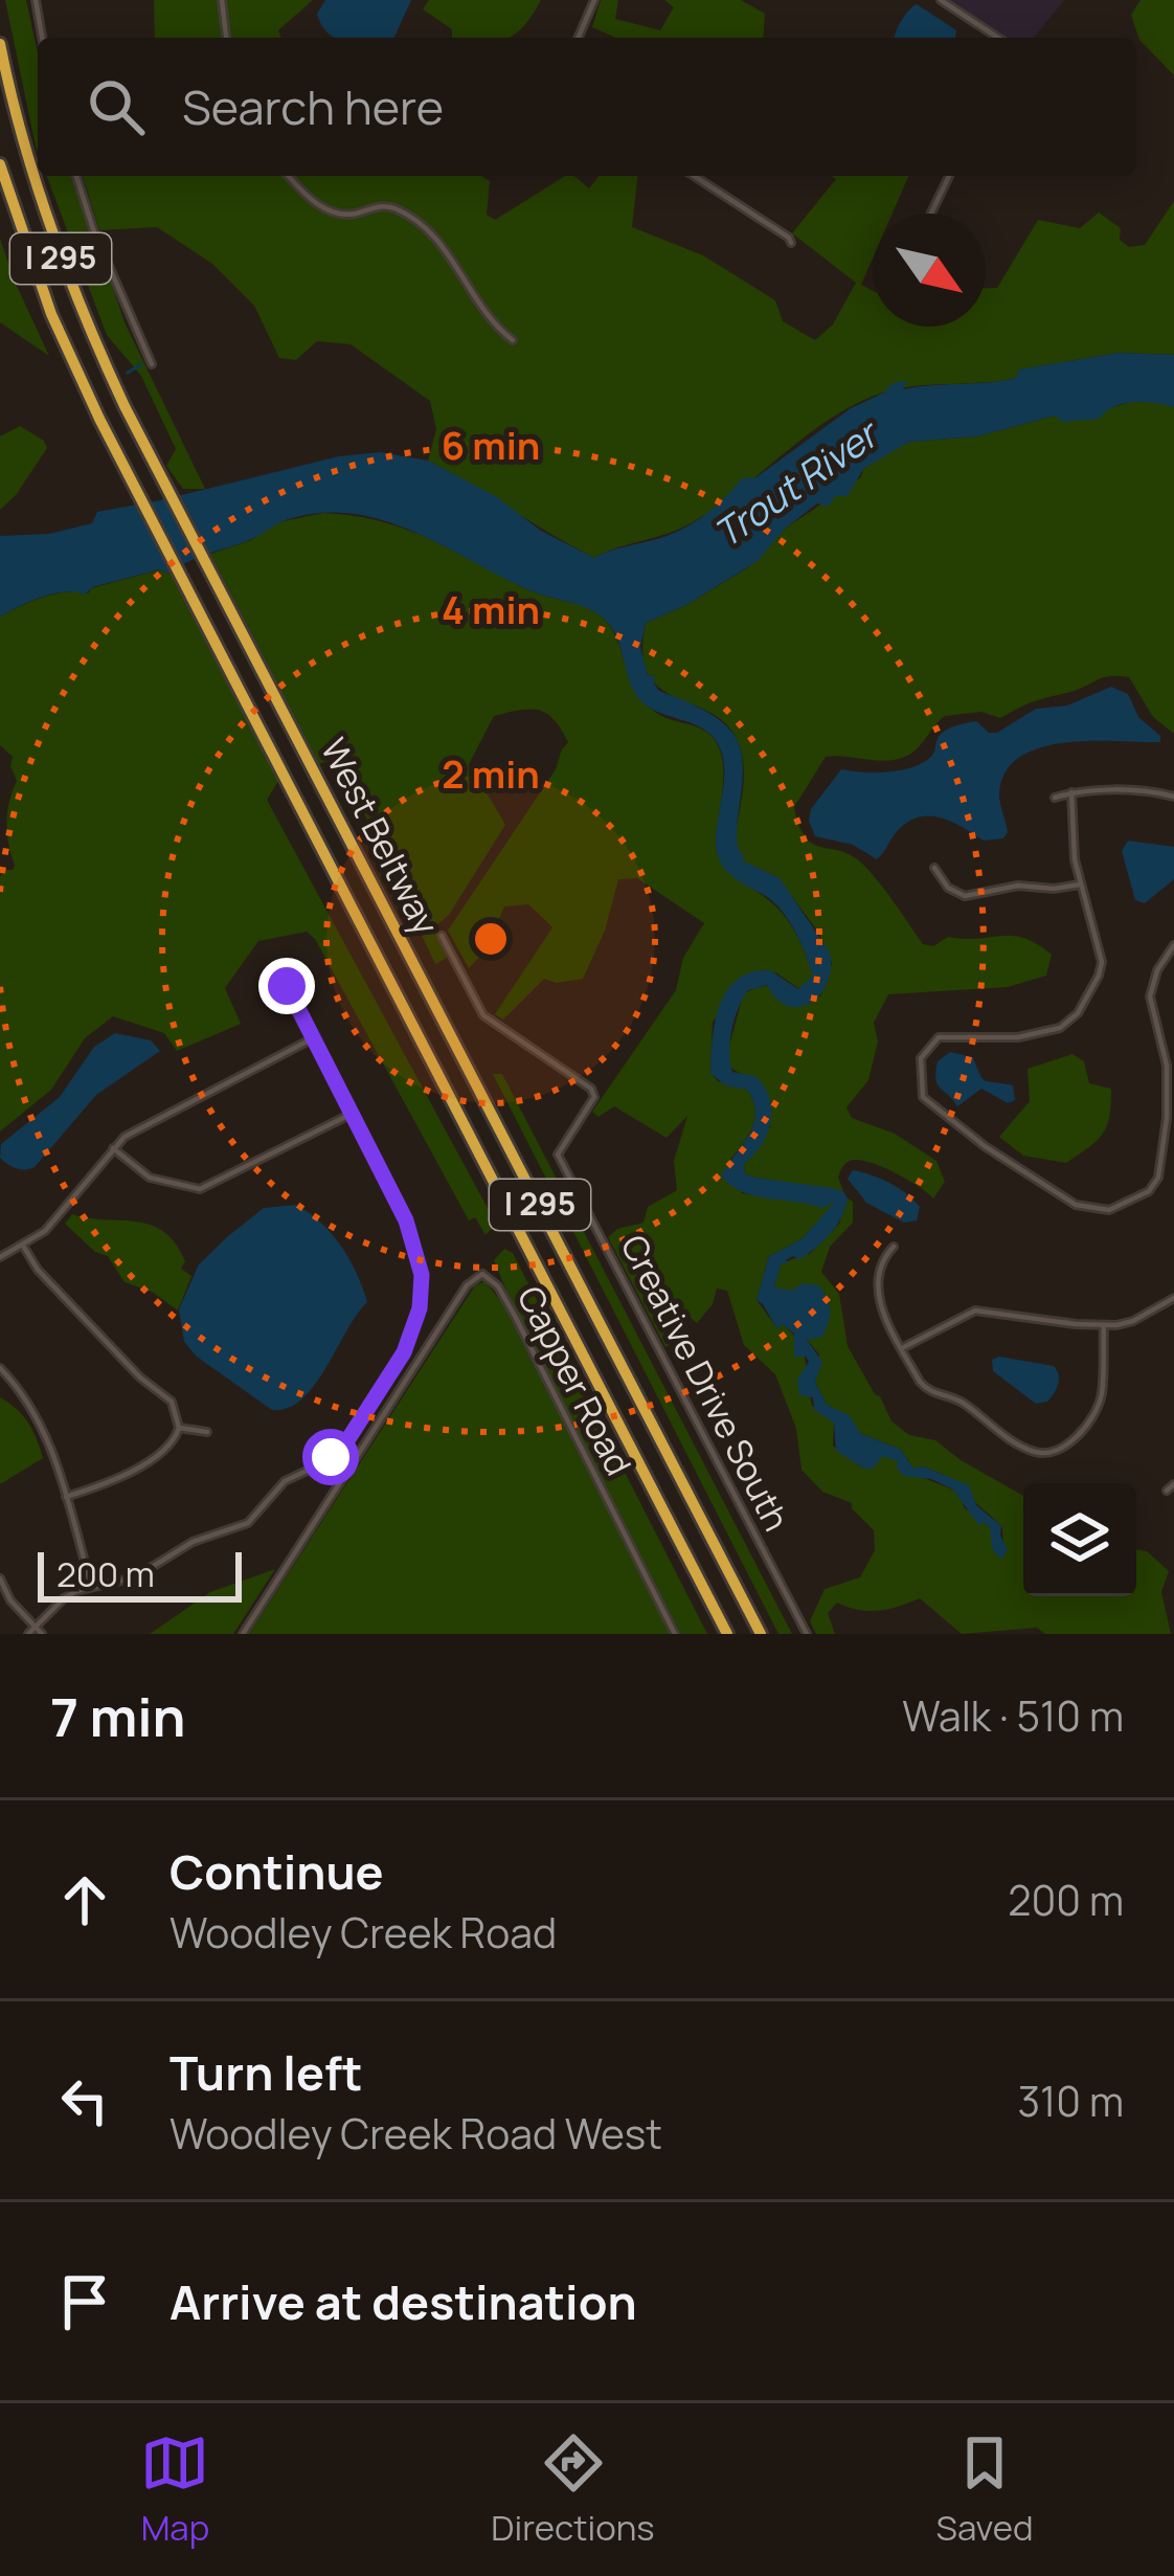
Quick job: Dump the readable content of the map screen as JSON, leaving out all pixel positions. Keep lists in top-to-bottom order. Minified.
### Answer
{"streets":{"highway":["I 295","West Beltway"],"street":["Capper Road","Creative Drive South"]},"water":["Trout River"],"scale_bar":"200 m","north":"bottom right","page":{"search":"Search here","scale":"200 m","heading":["7 min","Walk · 510 m"],"list":[["Continue","Woodley Creek Road","200 m"],["Turn left","Woodley Creek Road West","310 m"],"Arrive at destination"],"nav":["Map","Directions","Saved"]},"rings":["6 min","4 min","2 min"]}
